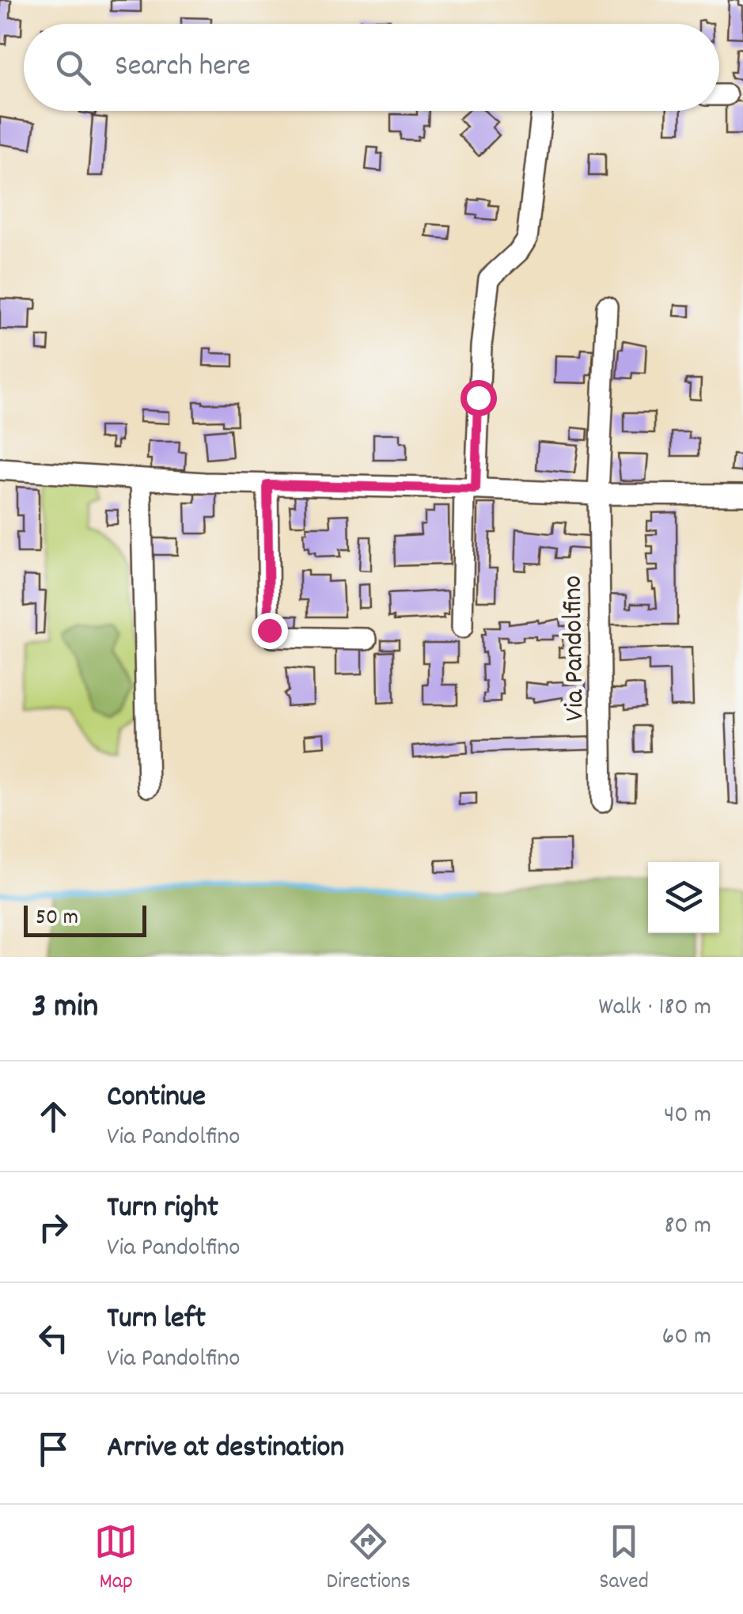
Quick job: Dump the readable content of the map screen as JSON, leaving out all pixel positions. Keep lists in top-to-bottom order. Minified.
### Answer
{"streets":{"street":["Via Pandolfino"]},"scale_bar":"50 m","page":{"search":"Search here","scale":"50 m","heading":["3 min","Walk · 180 m"],"list":[["Continue","Via Pandolfino","40 m"],["Turn right","Via Pandolfino","80 m"],["Turn left","Via Pandolfino","60 m"],"Arrive at destination"],"nav":["Map","Directions","Saved"]}}
